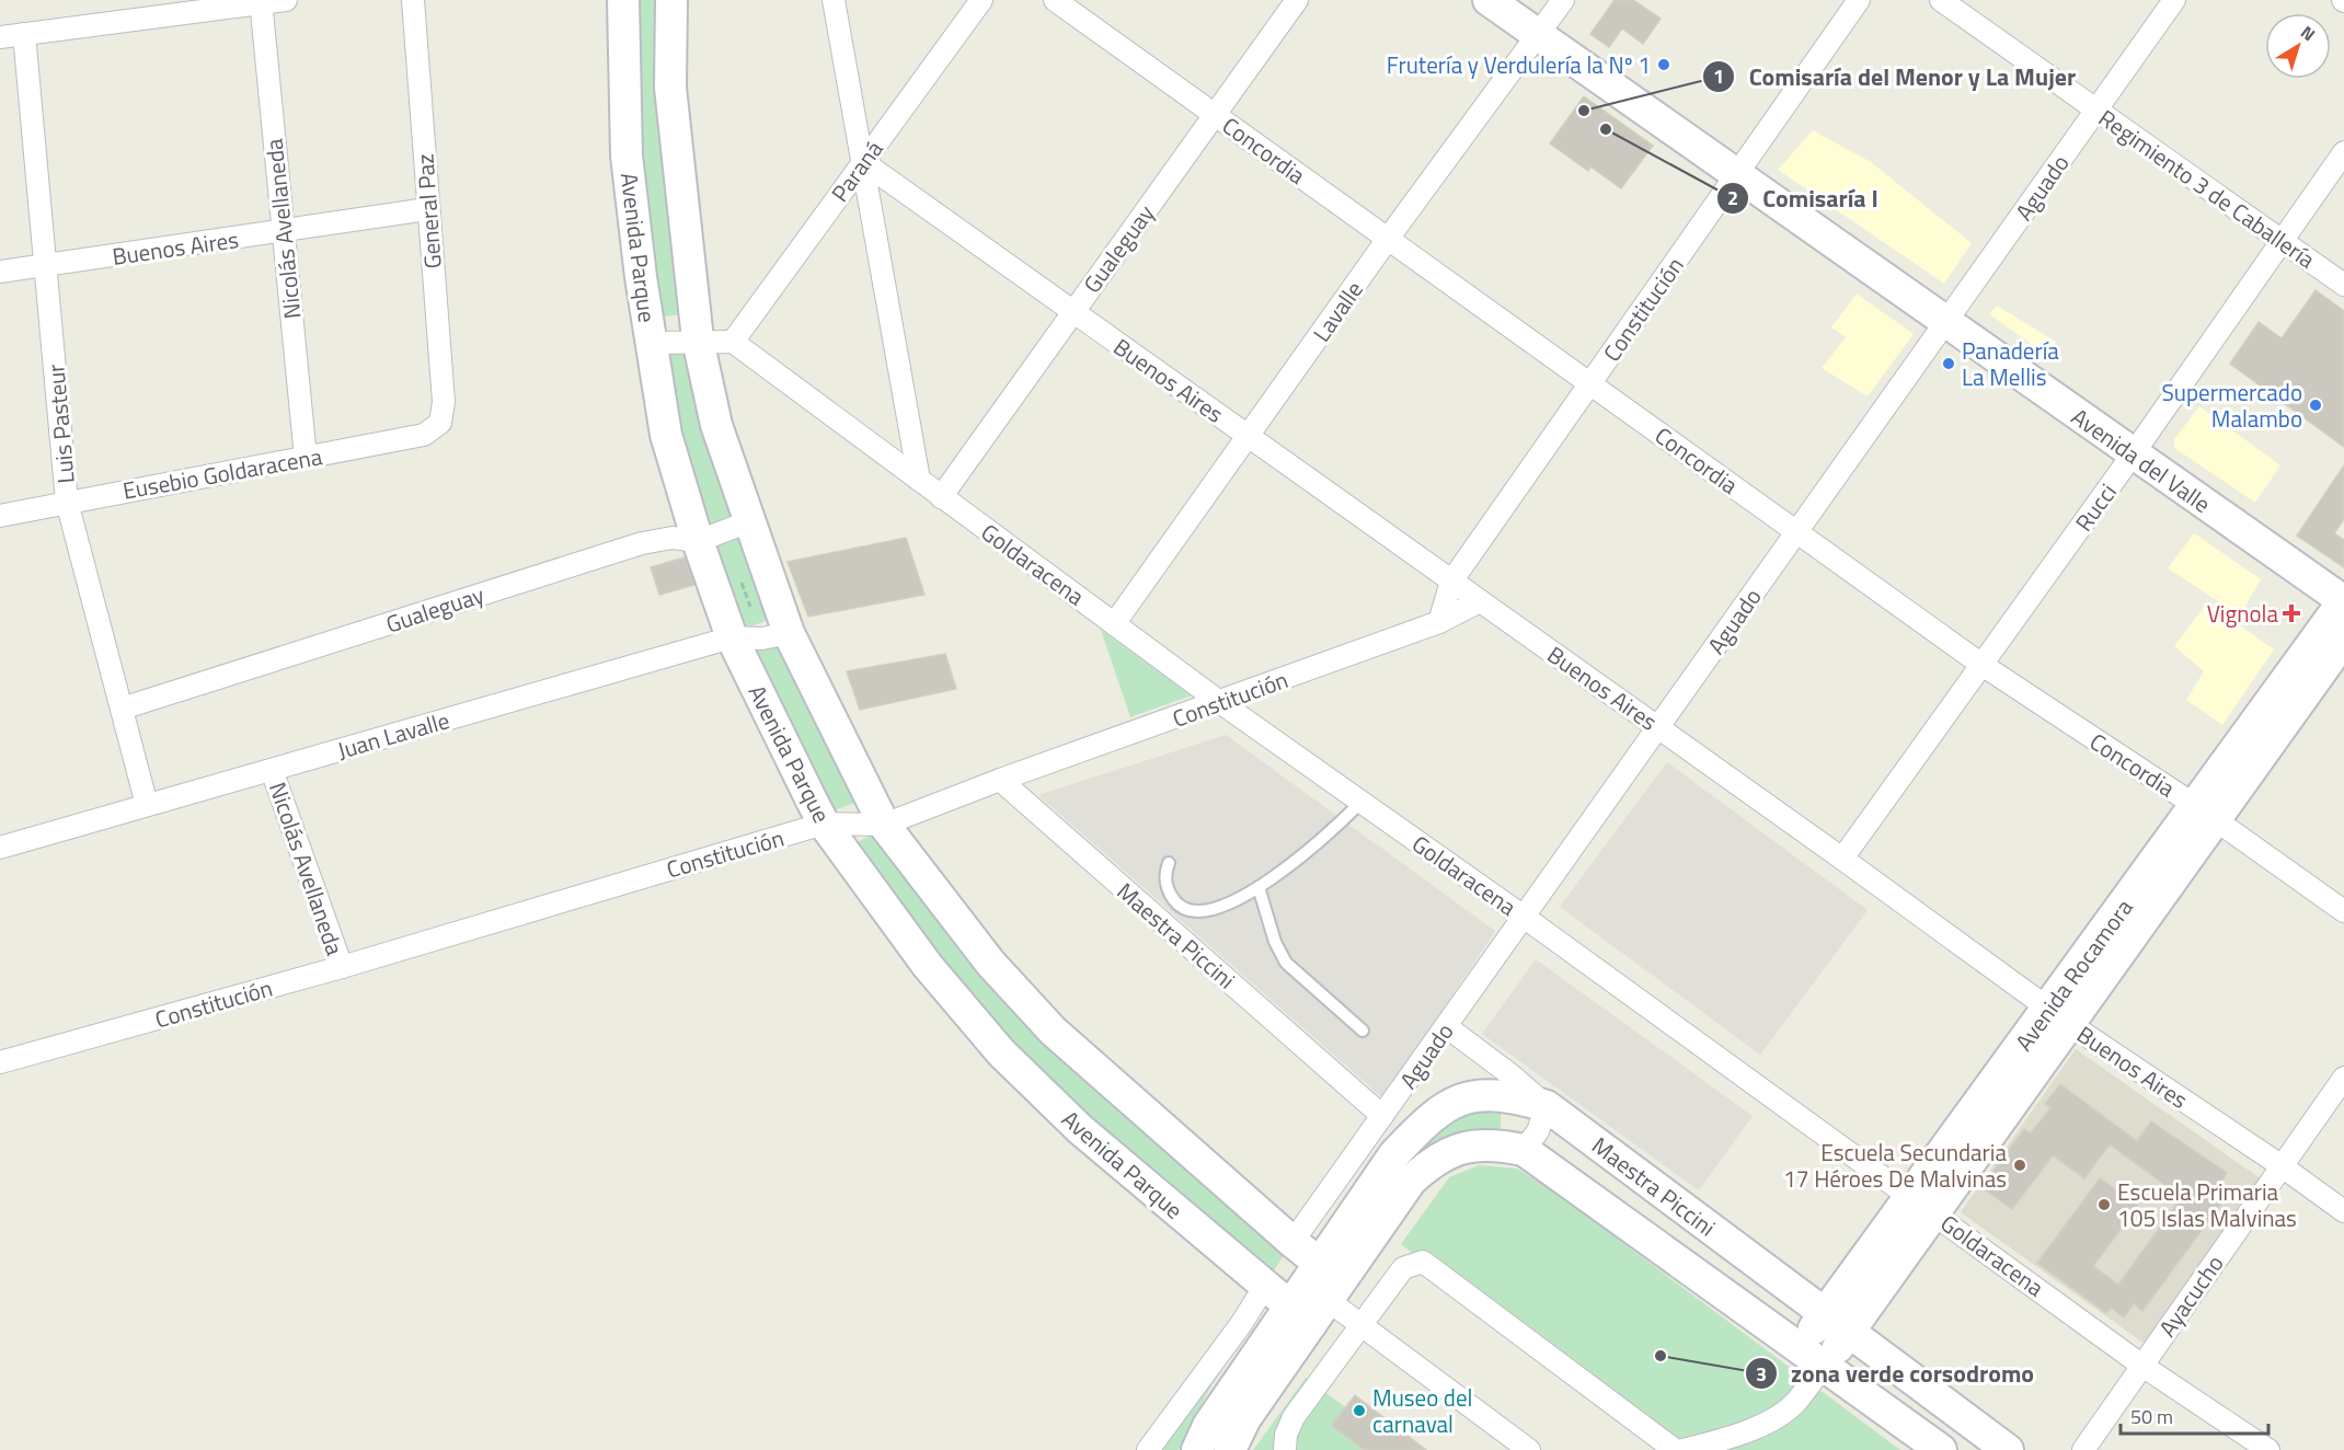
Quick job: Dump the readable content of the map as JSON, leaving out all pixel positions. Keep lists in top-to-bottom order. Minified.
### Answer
{"streets":{"main road":["Avenida Parque","Avenida del Valle","Maestra Piccini","Avenida Rocamora"],"street":["Concordia","Paraná","Aguado","Regimiento 3 de Caballería","General Paz","Nicolás Avellaneda","Buenos Aires","Gualeguay","Constitución","Lavalle","Luis Pasteur","Eusebio Goldaracena","Rucci","Goldaracena","Juan Lavalle","Ayacucho"]},"crossings":[["Concordia","Aguado"],["Concordia","Gualeguay"],["Concordia","Constitución"],["Concordia","Lavalle"],["Concordia","Rucci"],["Concordia","Avenida Rocamora"],["Paraná","Buenos Aires"],["Paraná","Goldaracena"],["Aguado","Regimiento 3 de Caballería"],["Aguado","Buenos Aires"],["Aguado","Avenida Parque"],["Aguado","Avenida del Valle"],["Aguado","Goldaracena"],["Aguado","Maestra Piccini"],["Regimiento 3 de Caballería","Rucci"],["General Paz","Buenos Aires"],["General Paz","Eusebio Goldaracena"],["Nicolás Avellaneda","Buenos Aires"],["Nicolás Avellaneda","Constitución"],["Nicolás Avellaneda","Eusebio Goldaracena"],["Nicolás Avellaneda","Juan Lavalle"],["Buenos Aires","Gualeguay"],["Buenos Aires","Constitución"],["Buenos Aires","Lavalle"],["Buenos Aires","Luis Pasteur"],["Buenos Aires","Rucci"],["Buenos Aires","Avenida Rocamora"],["Buenos Aires","Ayacucho"],["Avenida Parque","Gualeguay"],["Avenida Parque","Constitución"],["Avenida Parque","Juan Lavalle"],["Avenida Parque","Maestra Piccini"],["Gualeguay","Luis Pasteur"],["Gualeguay","Goldaracena"],["Constitución","Avenida del Valle"],["Constitución","Goldaracena"],["Constitución","Maestra Piccini"],["Lavalle","Avenida del Valle"],["Lavalle","Goldaracena"],["Luis Pasteur","Eusebio Goldaracena"],["Luis Pasteur","Juan Lavalle"],["Avenida del Valle","Rucci"],["Avenida del Valle","Avenida Rocamora"],["Goldaracena","Avenida Rocamora"],["Goldaracena","Ayacucho"],["Maestra Piccini","Avenida Rocamora"]],"places":{"other":["Frutería y Verdulería la Nº 1","Comisaría del Menor y La Mujer","Comisaría I","Panadería La Mellis","Supermercado Malambo","Escuela Secundaria 17 Héroes De Malvinas","Escuela Primaria 105 Islas Malvinas","zona verde corsodromo","Museo del carnaval"],"health":["Vignola"]},"scale_bar":"50 m","north":"top right"}
